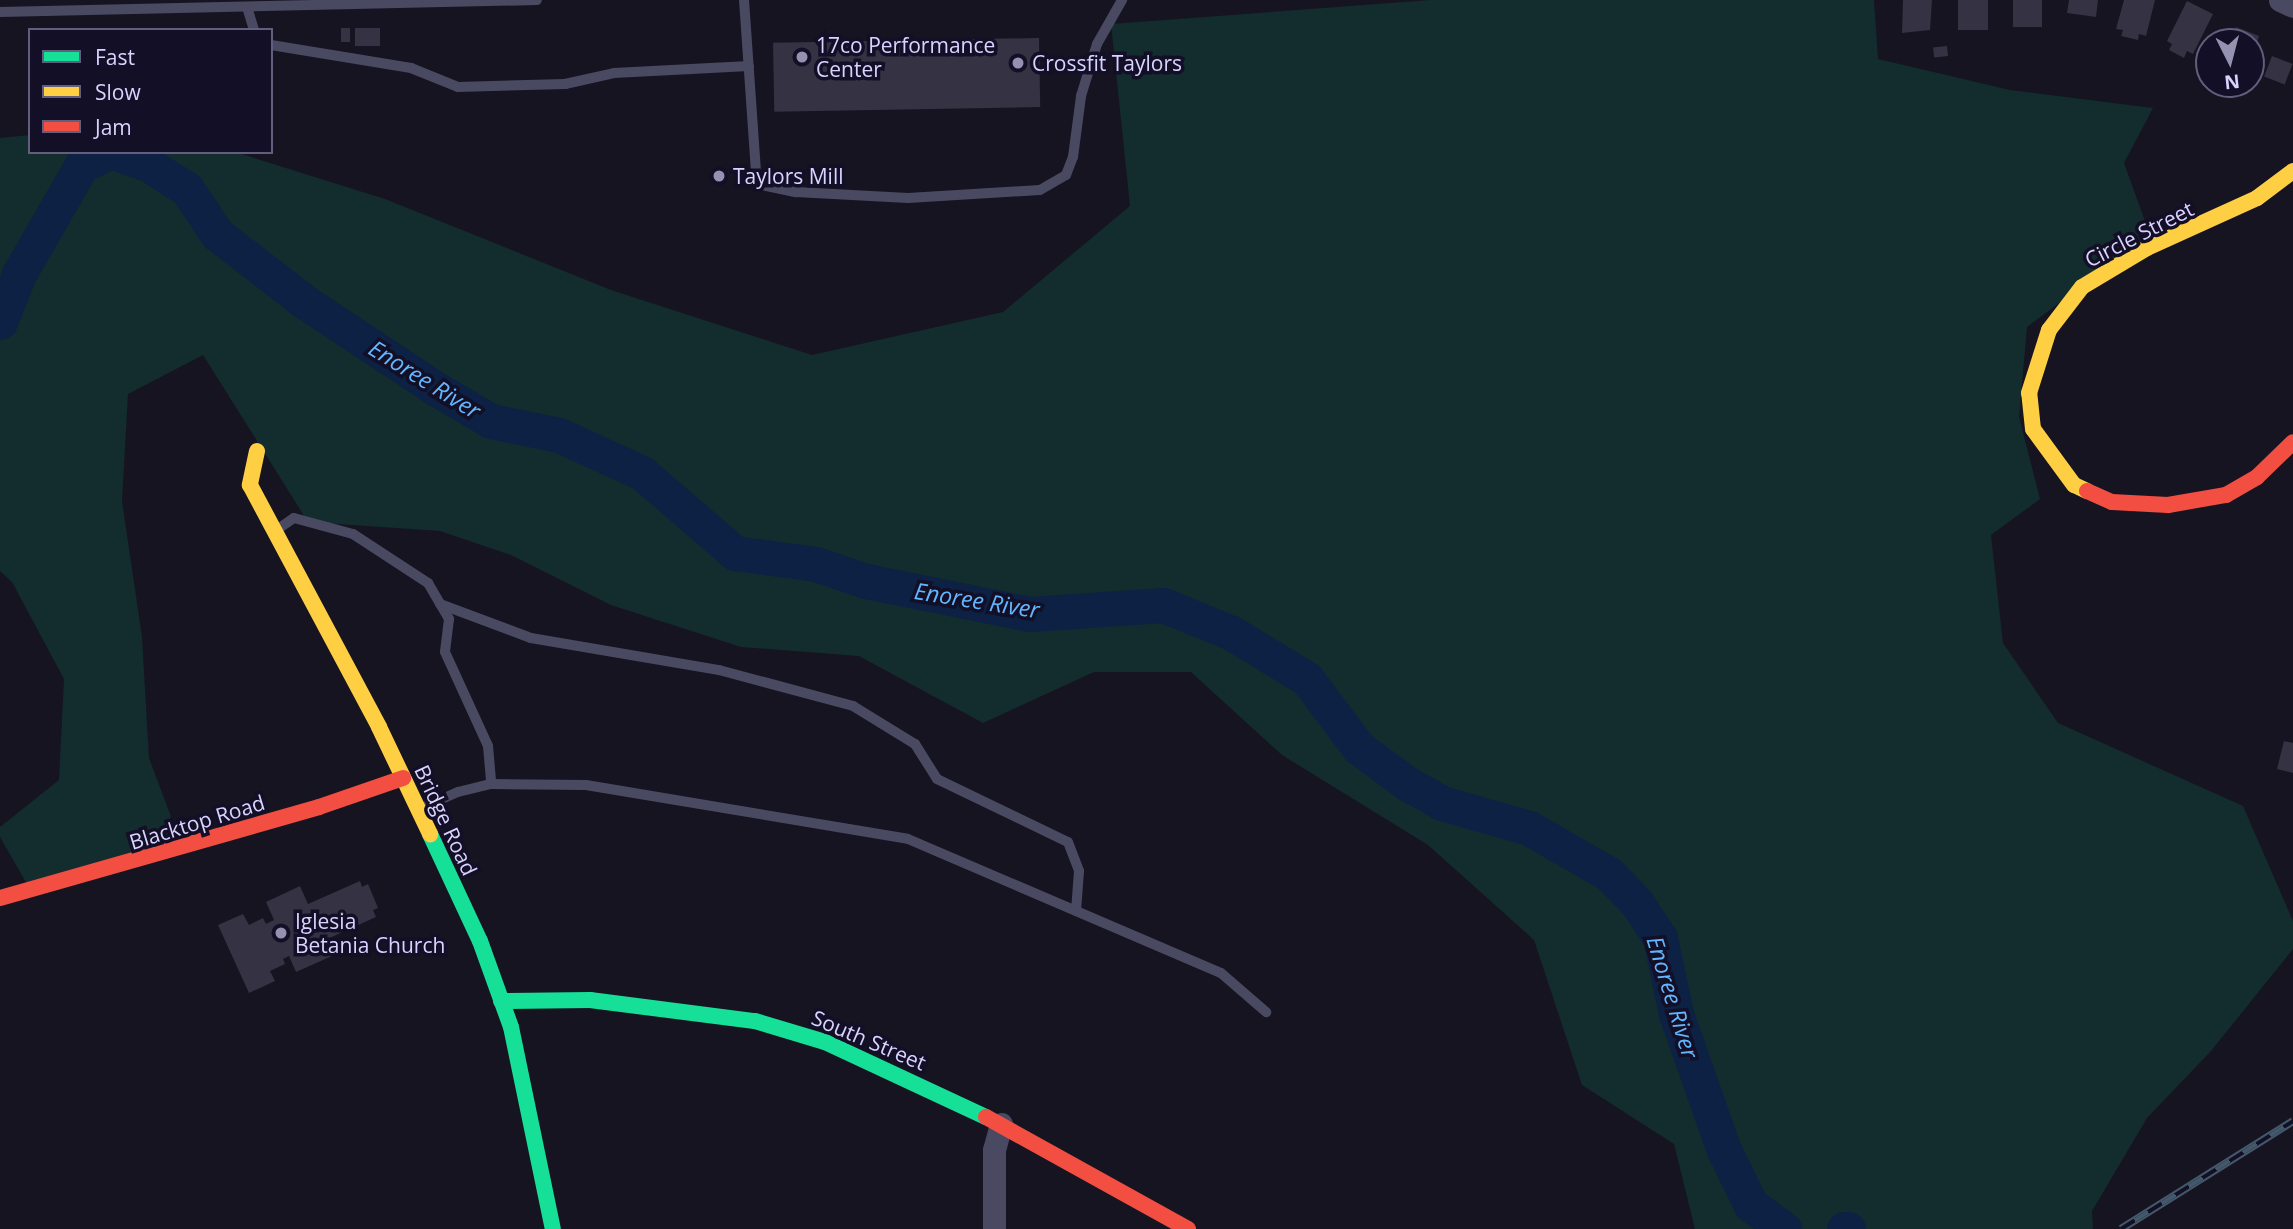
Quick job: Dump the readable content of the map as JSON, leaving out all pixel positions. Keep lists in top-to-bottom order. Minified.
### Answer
{"streets":{"street":["Circle Street","Bridge Road","Blacktop Road","South Street"]},"crossings":[["Bridge Road","Blacktop Road"],["Bridge Road","South Street"]],"water":["Enoree River"],"places":["17co Performance Center","Crossfit Taylors","Taylors Mill","Iglesia Betania Church"],"legend":["Fast","Slow","Jam"],"north":"bottom"}
